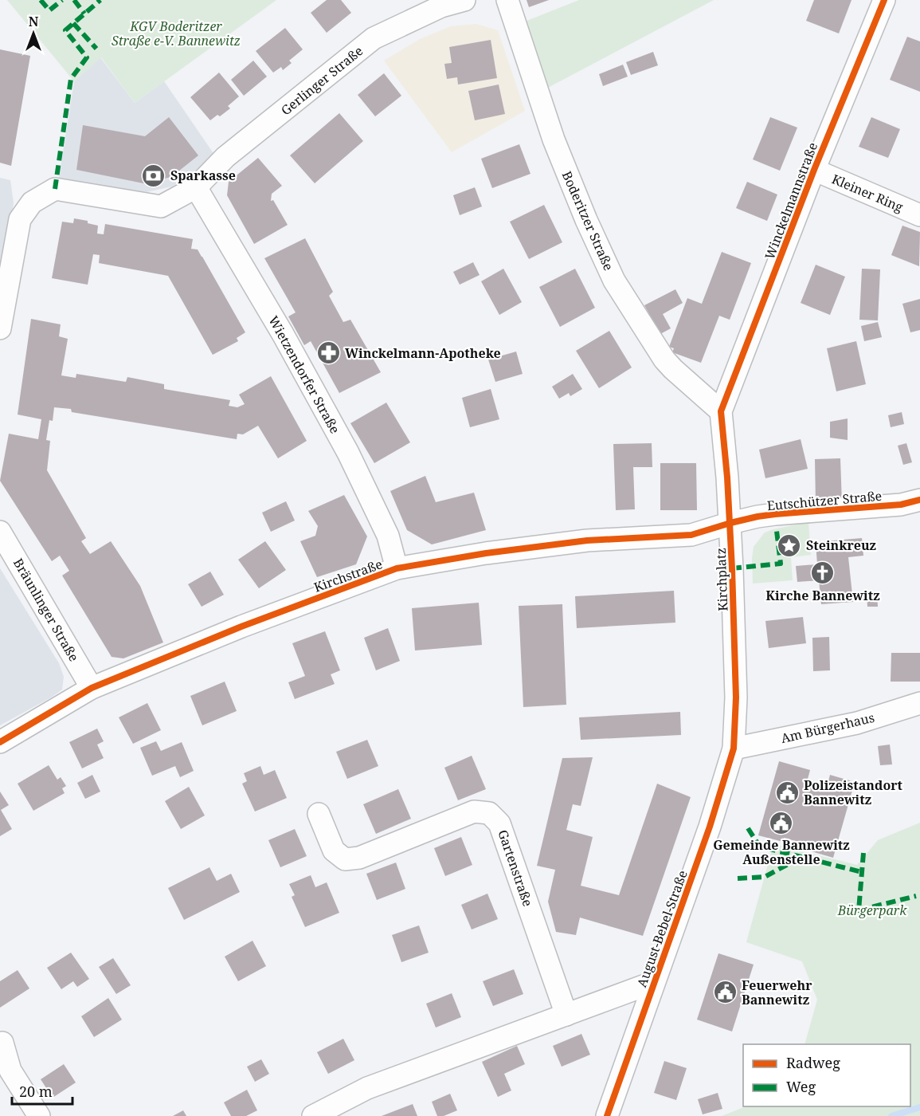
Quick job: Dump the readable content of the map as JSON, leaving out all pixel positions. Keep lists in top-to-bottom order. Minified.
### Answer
{"streets":{"street":["Gerlinger Straße","Kleiner Ring","Winckelmannstraße","Boderitzer Straße","Wietzendorfer Straße","Eutschützer Straße","Kirchstraße","Kirchplatz","Bräunlinger Straße","Am Bürgerhaus","Gartenstraße","August-Bebel-Straße"]},"crossings":[["Gerlinger Straße","Wietzendorfer Straße"],["Kleiner Ring","Winckelmannstraße"],["Winckelmannstraße","Boderitzer Straße"],["Winckelmannstraße","Kirchplatz"],["Boderitzer Straße","Kirchplatz"],["Wietzendorfer Straße","Kirchstraße"],["Eutschützer Straße","Kirchstraße"],["Eutschützer Straße","Kirchplatz"],["Kirchstraße","Kirchplatz"],["Kirchstraße","Bräunlinger Straße"],["Kirchplatz","Am Bürgerhaus"],["Kirchplatz","August-Bebel-Straße"],["Am Bürgerhaus","August-Bebel-Straße"]],"parks":["KGV Boderitzer Straße e-V. Bannewitz","Bürgerpark"],"places":{"bank":["Sparkasse"],"pharmacy":["Winckelmann-Apotheke"],"place":["Steinkreuz"],"church":["Kirche Bannewitz"],"public building":["Polizeistandort Bannewitz","Gemeinde Bannewitz Außenstelle","Feuerwehr Bannewitz"]},"legend":["Radweg","Weg"],"scale_bar":"20 m","north":"top"}
